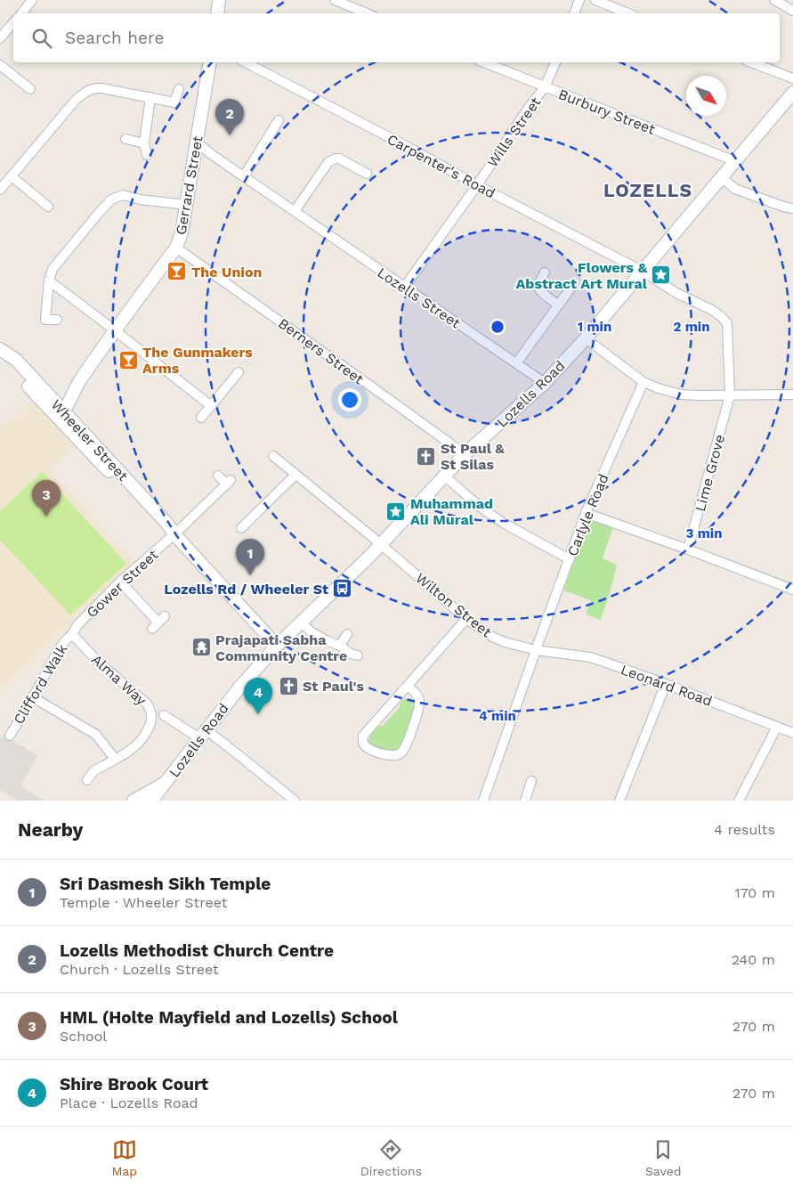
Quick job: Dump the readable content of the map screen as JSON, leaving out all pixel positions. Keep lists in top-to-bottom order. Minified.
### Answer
{"streets":{"main road":["Gerrard Street","Lozells Road","Wheeler Street"],"street":["Burbury Street","Wills Street","Carpenter's Road","Lozells Street","Berners Street","Lime Grove","Carlyle Road","Gower Street","Wilton Street","Alma Way","Clifford Walk","Leonard Road"]},"crossings":[["Burbury Street","Wills Street"],["Burbury Street","Lozells Road"],["Wills Street","Carpenter's Road"],["Wills Street","Lozells Street"],["Carpenter's Road","Lozells Road"],["Carpenter's Road","Lime Grove"],["Gerrard Street","Lozells Street"],["Gerrard Street","Berners Street"],["Gerrard Street","Wheeler Street"],["Lozells Street","Lozells Road"],["Berners Street","Lozells Road"],["Lozells Road","Wheeler Street"],["Lozells Road","Wilton Street"],["Wheeler Street","Gower Street"],["Carlyle Road","Wilton Street"],["Carlyle Road","Leonard Road"],["Gower Street","Alma Way"],["Gower Street","Clifford Walk"],["Wilton Street","Leonard Road"],["Alma Way","Clifford Walk"]],"districts":["LOZELLS"],"places":{"bar":["The Union","The Gunmakers Arms"],"place":["Flowers & Abstract Art Mural","Muhammad Ali Mural"],"church":["St Paul & St Silas","St Paul's"],"bus stop":["Lozells Rd / Wheeler St"],"temple":["Prajapati Sabha Community Centre"]},"north":"bottom right","page":{"search":"Search here","pins":["2","3","1","4"],"heading":["Nearby","4 results"],"list":[{"mark":"1","name":"Sri Dasmesh Sikh Temple","note":"Temple · Wheeler Street","value":"170 m"},{"mark":"2","name":"Lozells Methodist Church Centre","note":"Church · Lozells Street","value":"240 m"},{"mark":"3","name":"HML (Holte Mayfield and Lozells) School","note":"School","value":"270 m"},{"mark":"4","name":"Shire Brook Court","note":"Place · Lozells Road","value":"270 m"}],"nav":["Map","Directions","Saved"]},"rings":["1 min","2 min","3 min","4 min"]}
